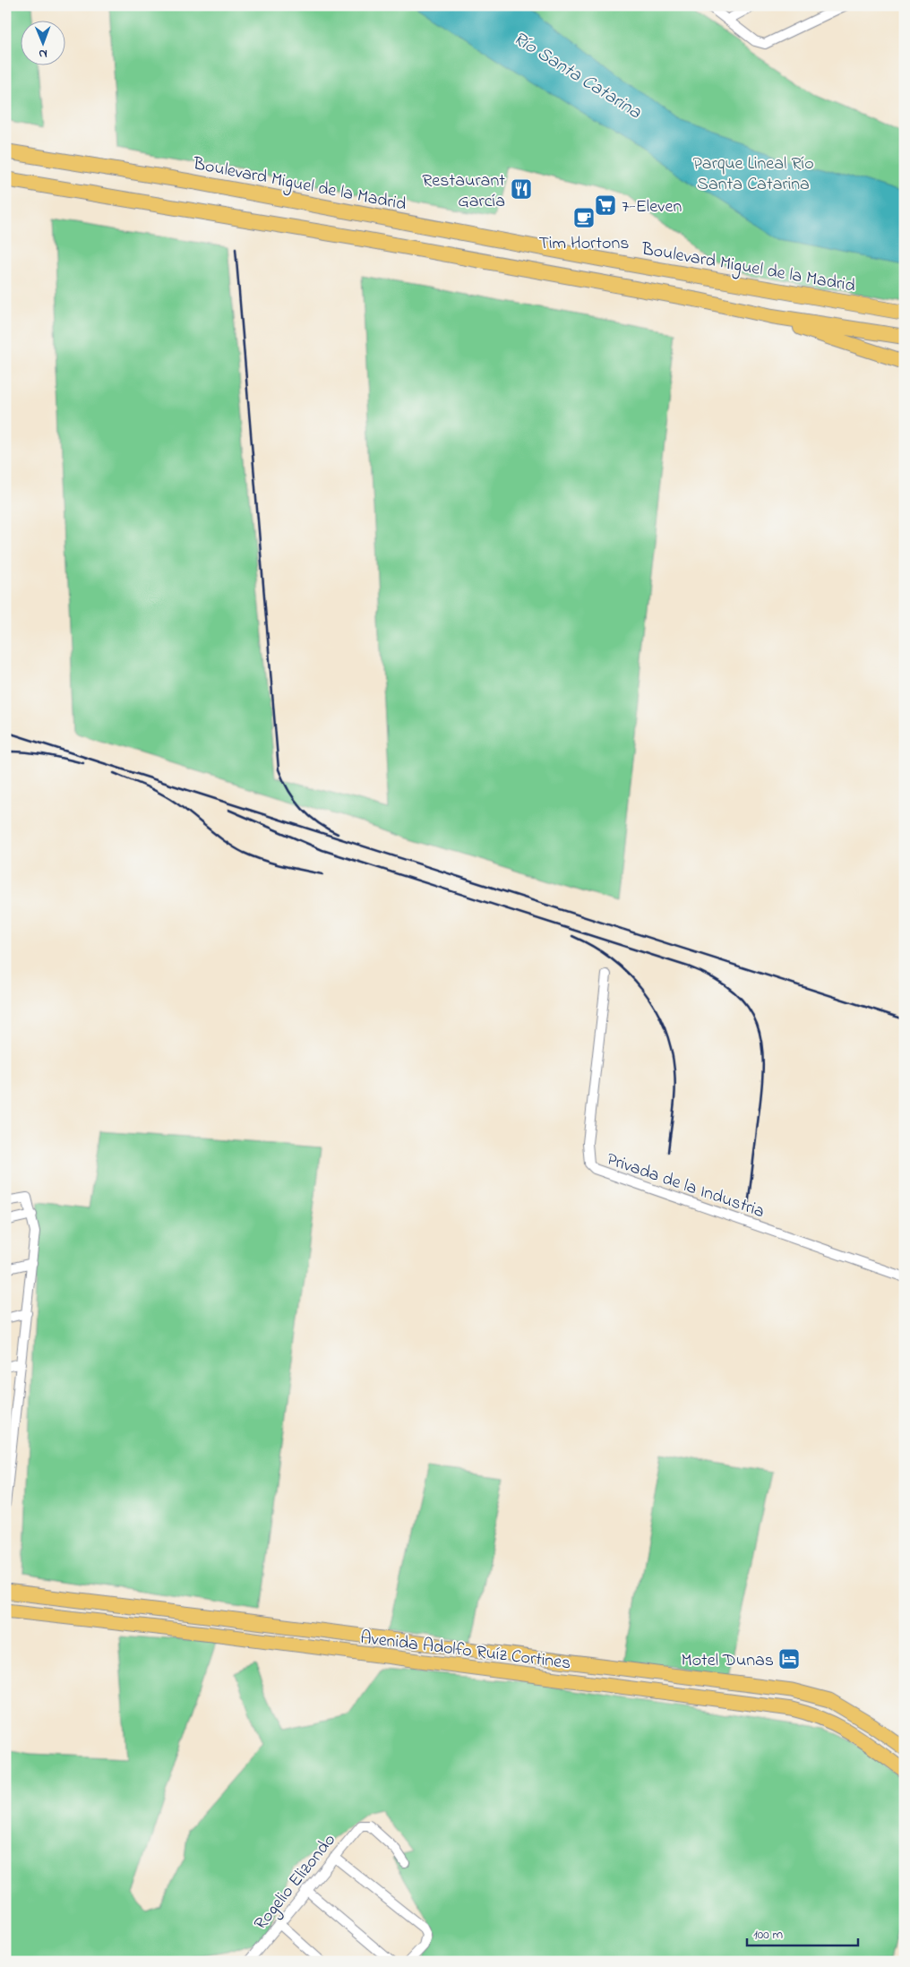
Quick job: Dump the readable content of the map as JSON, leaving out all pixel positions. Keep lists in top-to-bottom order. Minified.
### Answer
{"streets":{"highway":["Boulevard Miguel de la Madrid"],"main road":["Avenida Adolfo Ruíz Cortines"],"street":["Privada de la Industria","Rogelio Elizondo"]},"water":["Río Santa Catarina"],"parks":["Parque Lineal Río Santa Catarina"],"places":{"restaurant":["Restaurant García"],"supermarket":["7-Eleven"],"cafe":["Tim Hortons"],"hotel":["Motel Dunas"]},"scale_bar":"100 m","north":"bottom"}
